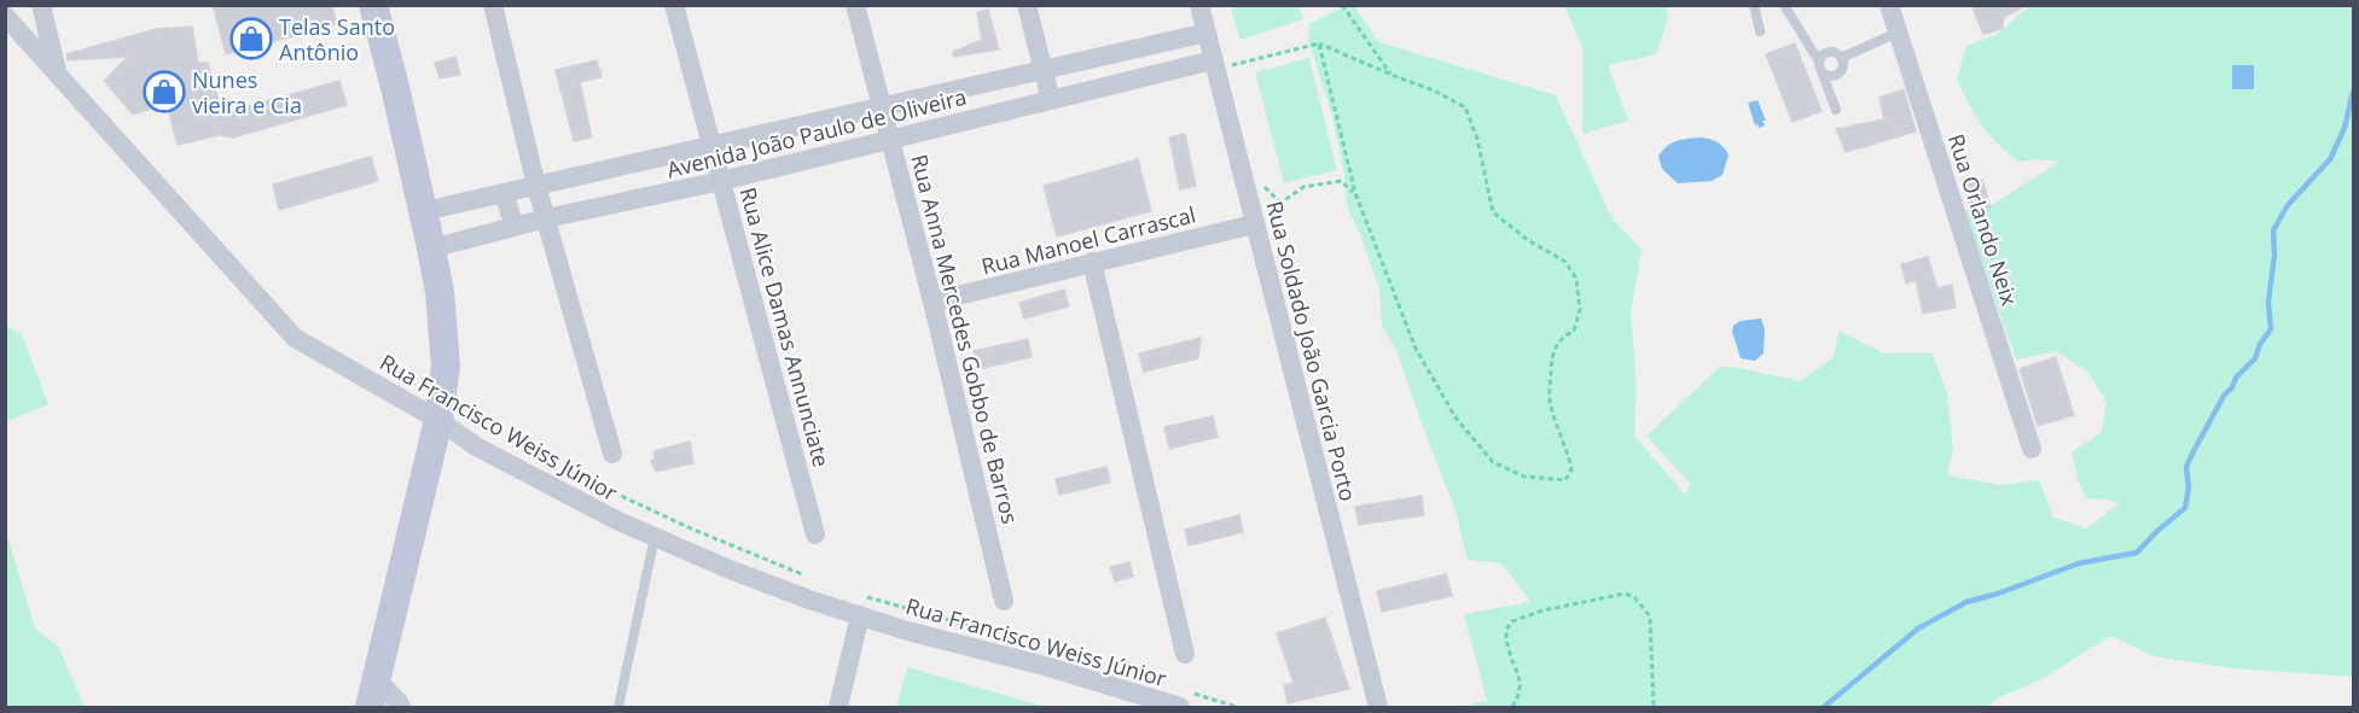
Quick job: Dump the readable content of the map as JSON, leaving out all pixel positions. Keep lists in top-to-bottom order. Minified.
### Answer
{"streets":{"street":["Avenida João Paulo de Oliveira","Rua Orlando Neix","Rua Manoel Carrascal","Rua Alice Damas Annunciate","Rua Anna Mercedes Gobbo de Barros","Rua Soldado João Garcia Porto","Rua Francisco Weiss Júnior"]},"crossings":[["Avenida João Paulo de Oliveira","Rua Alice Damas Annunciate"],["Avenida João Paulo de Oliveira","Rua Anna Mercedes Gobbo de Barros"],["Avenida João Paulo de Oliveira","Rua Soldado João Garcia Porto"],["Rua Manoel Carrascal","Rua Anna Mercedes Gobbo de Barros"],["Rua Manoel Carrascal","Rua Soldado João Garcia Porto"]],"places":{"shop":["Telas Santo Antônio","Nunes vieira e Cia"]}}
